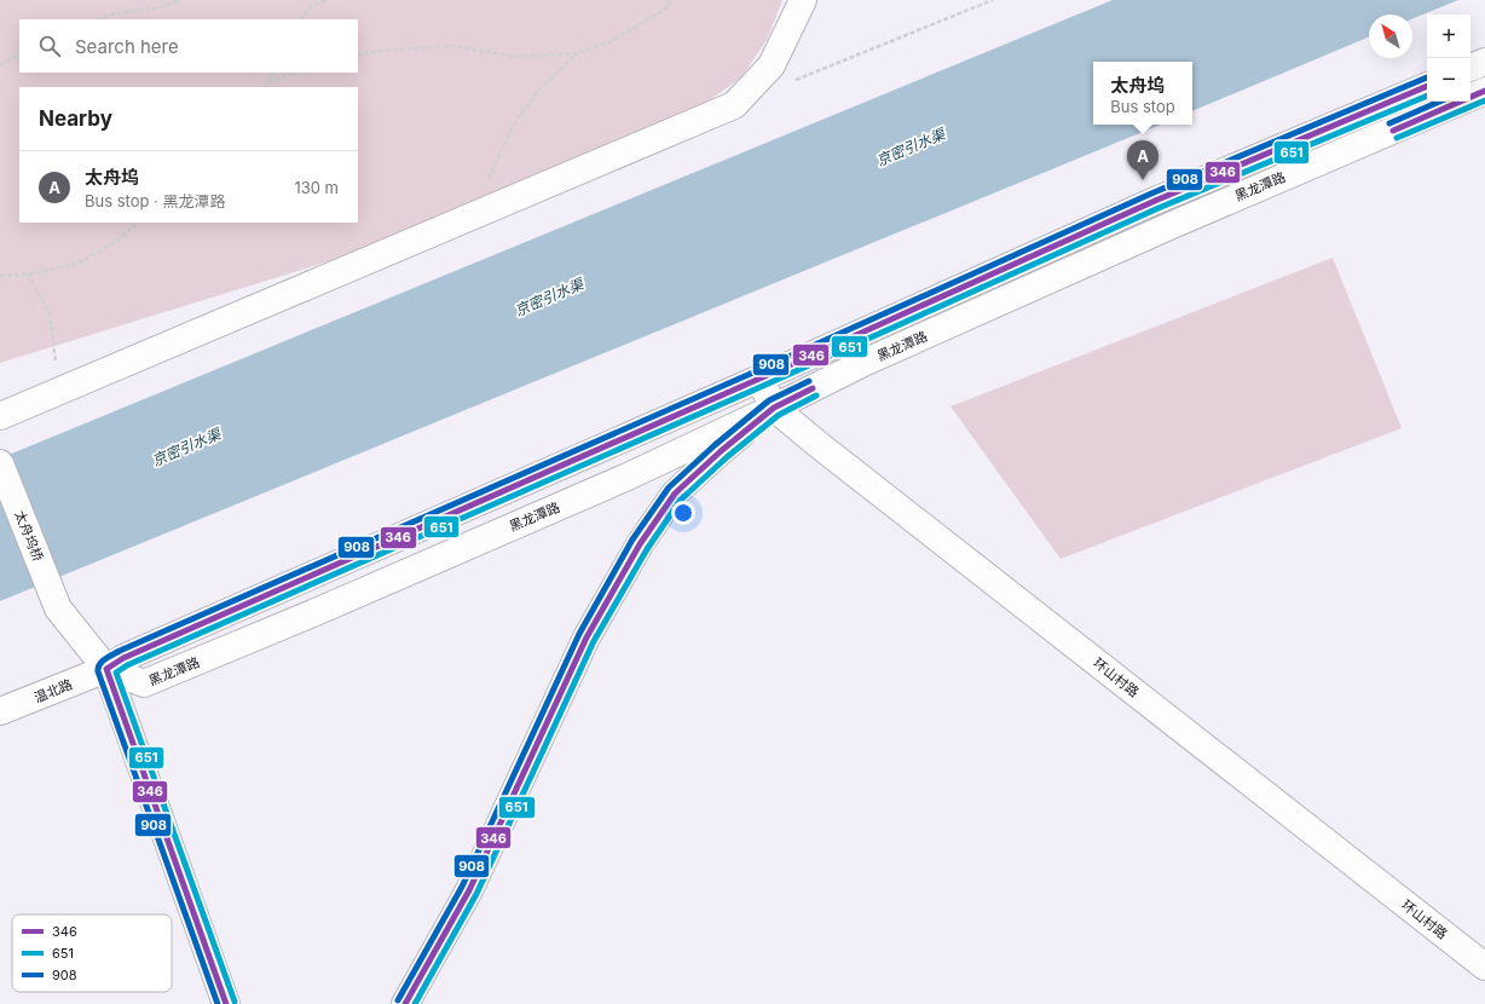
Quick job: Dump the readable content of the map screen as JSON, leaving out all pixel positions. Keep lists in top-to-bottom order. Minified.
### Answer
{"streets":{"main road":["黑龙潭路","太舟坞桥","环山村路","温北路"]},"crossings":[["黑龙潭路","太舟坞桥"],["黑龙潭路","环山村路"],["黑龙潭路","温北路"],["太舟坞桥","温北路"]],"water":["京密引水渠"],"lines":["transit line 908","transit line 346","transit line 651"],"legend":["346","651","908"],"north":"top left","page":{"map_buttons":["+","−"],"search":"Search here","popup":["太舟坞","Bus stop"],"heading":"Nearby","pins":"A","list":[{"mark":"A","name":"太舟坞","note":"Bus stop · 黑龙潭路","value":"130 m"}]}}
